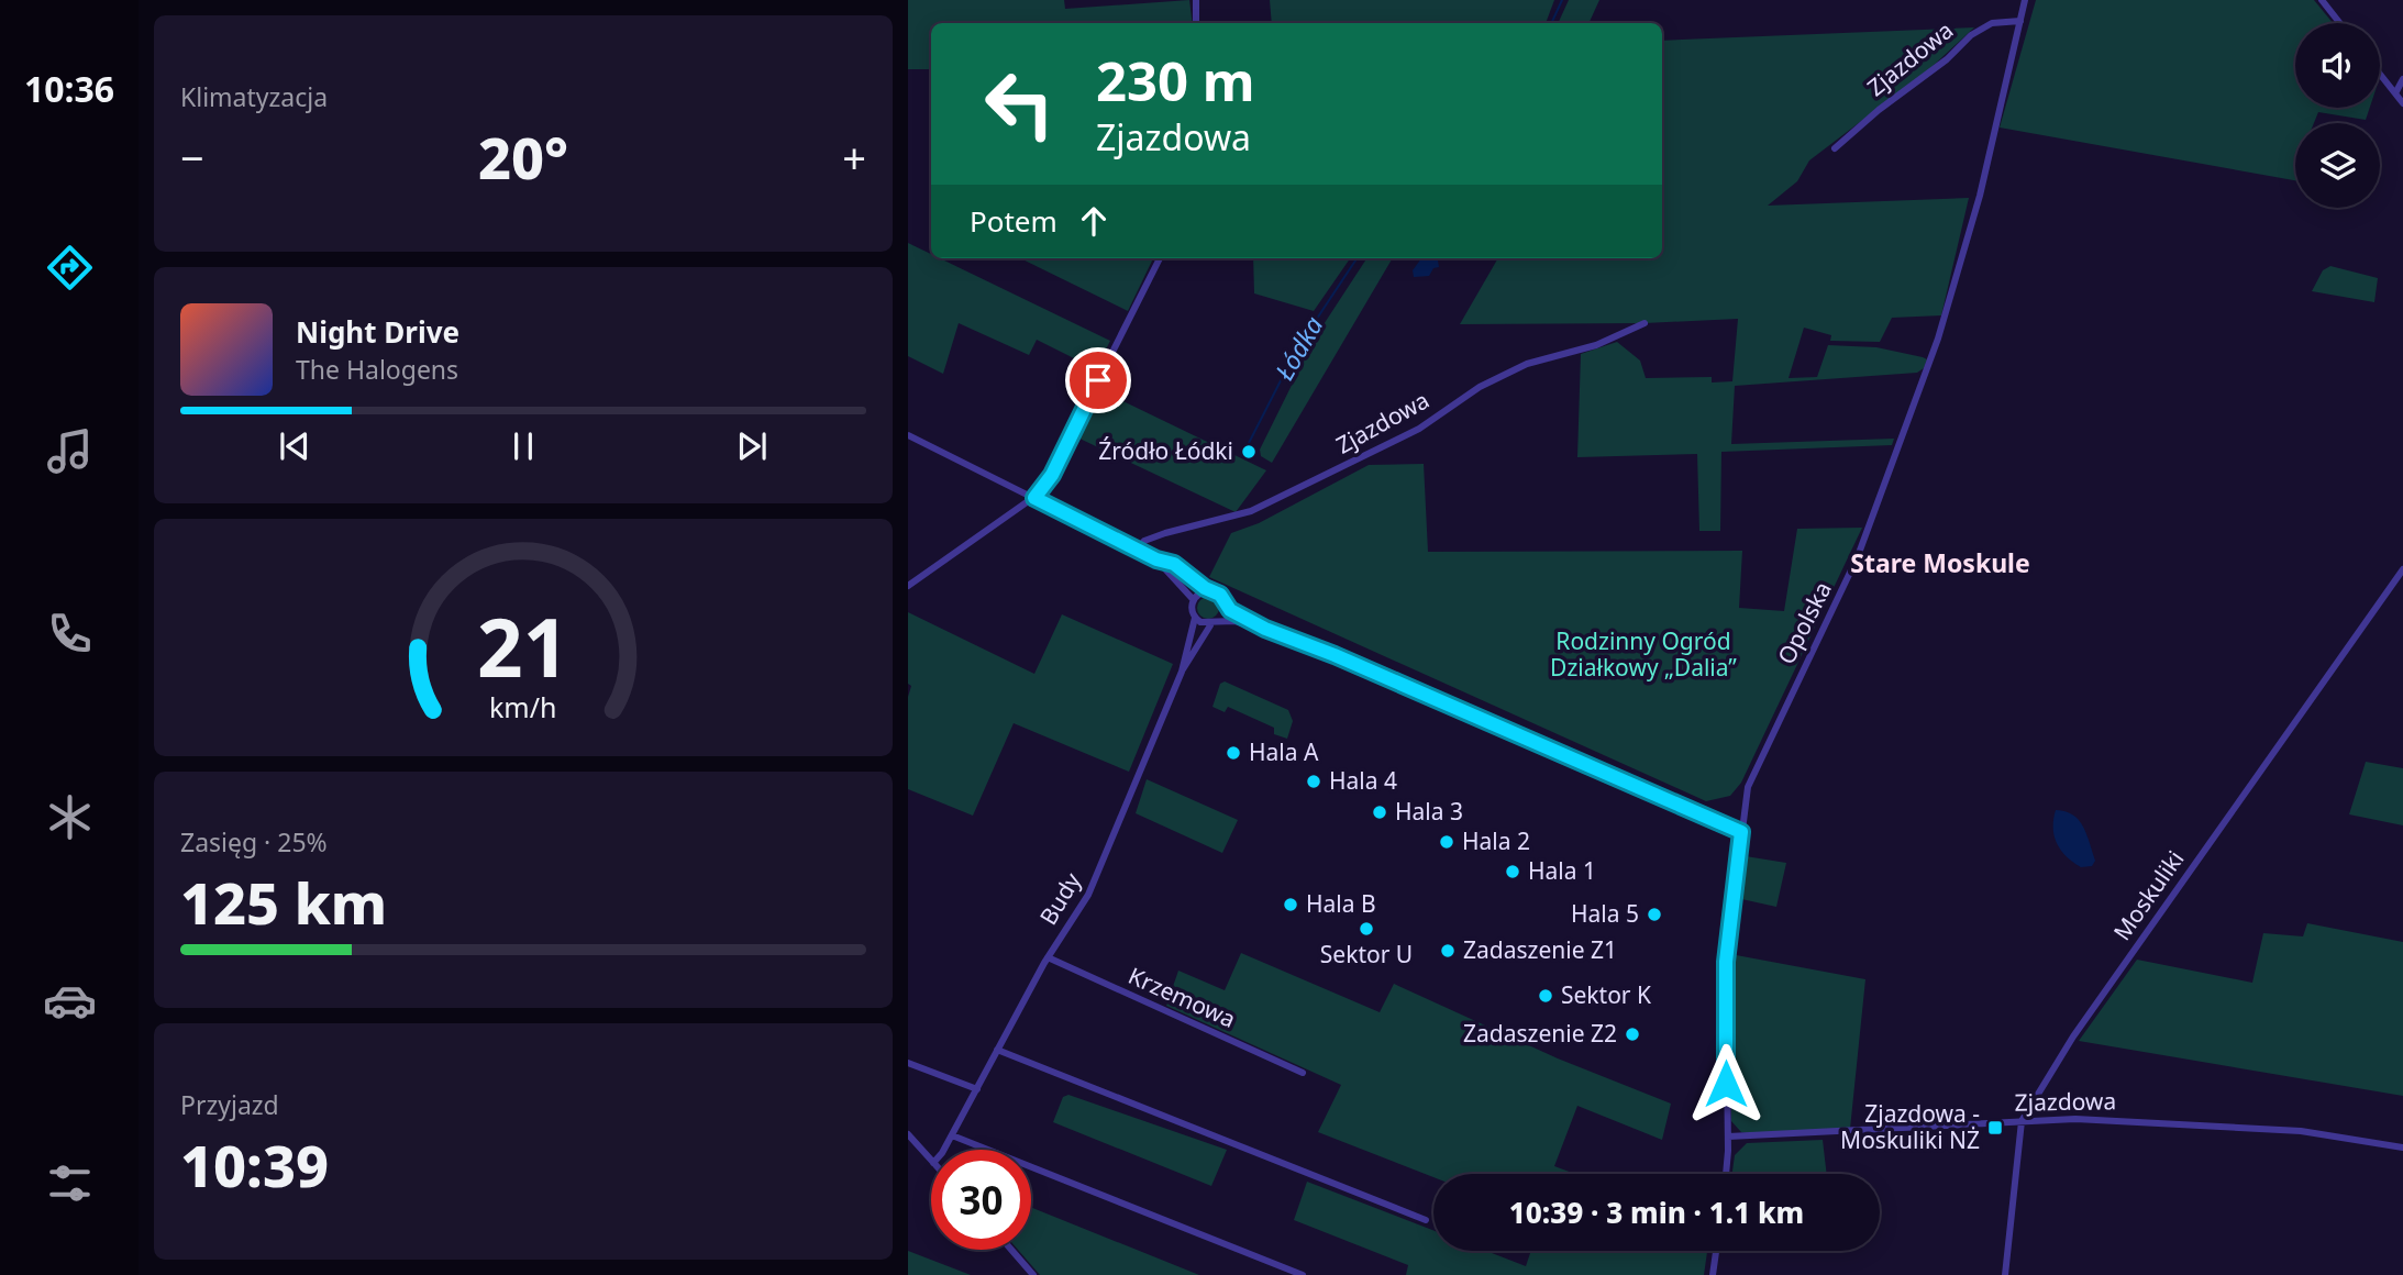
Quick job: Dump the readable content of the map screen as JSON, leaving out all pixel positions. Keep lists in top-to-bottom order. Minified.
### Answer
{"streets":{"street":["Zjazdowa","Opolska","Moskuliki","Budy","Krzemowa"]},"crossings":[["Zjazdowa","Opolska"],["Zjazdowa","Moskuliki"],["Budy","Krzemowa"]],"districts":["Stare Moskule"],"water":["Łódka"],"parks":["Rodzinny Ogród Działkowy „Dalia”"],"places":{"other":["Źródło Łódki","Hala A","Hala 4","Hala 3","Hala 2","Hala 1","Hala B","Hala 5","Sektor U","Zadaszenie Z1","Sektor K","Zadaszenie Z2"],"transit":["Zjazdowa - Moskuliki NŻ"]},"page":{"tabs":"10:36","tile":["Klimatyzacja",["Zasięg · 25%","125 km"],["Przyjazd","10:39"]],"turn":["230 m","Zjazdowa"],"heat":["−","20°","+"],"then":"Potem","song":["Night Drive","The Halogens"],"limit":"30","trip":"10:39 · 3 min · 1.1 km","gauge":["21","km/h"]}}
